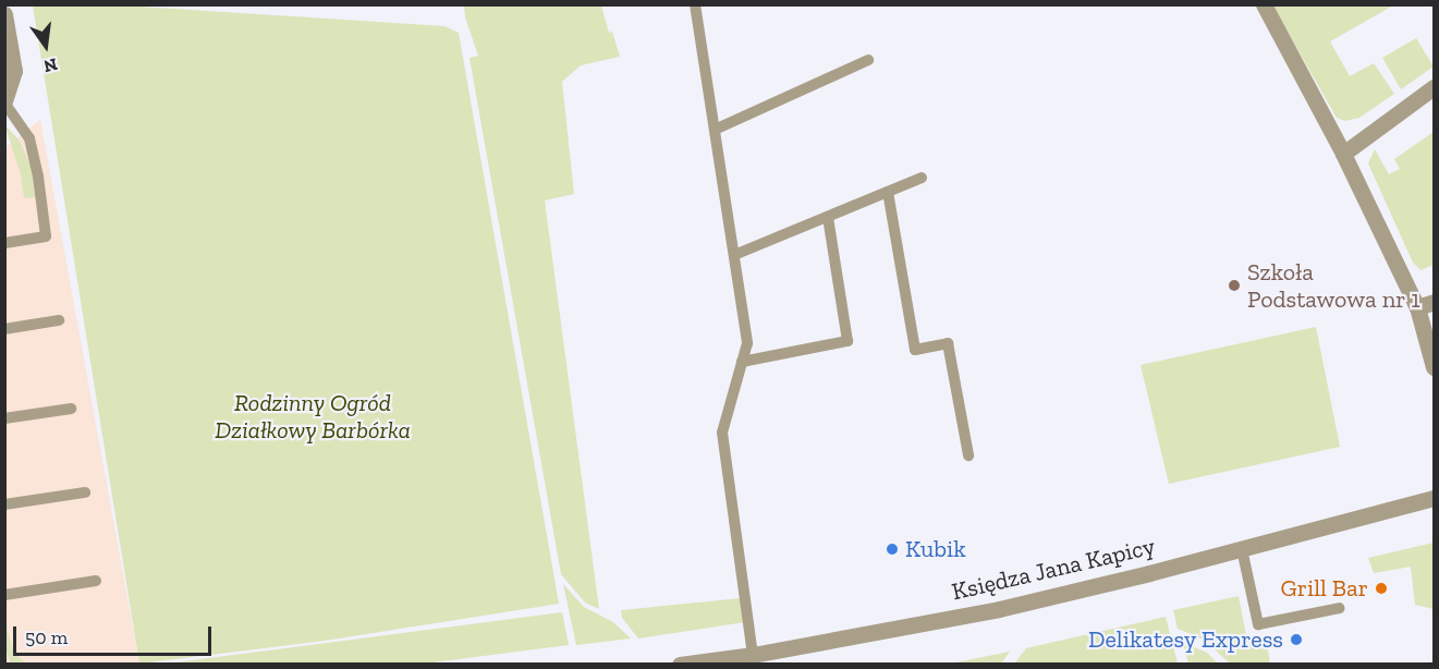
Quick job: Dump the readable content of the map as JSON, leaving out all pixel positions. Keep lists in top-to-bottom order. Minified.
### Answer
{"streets":{"street":["Księdza Jana Kapicy"]},"parks":["Rodzinny Ogród Działkowy Barbórka"],"places":["Szkoła Podstawowa nr 1","Kubik","Grill Bar","Delikatesy Express"],"scale_bar":"50 m","north":"bottom"}
